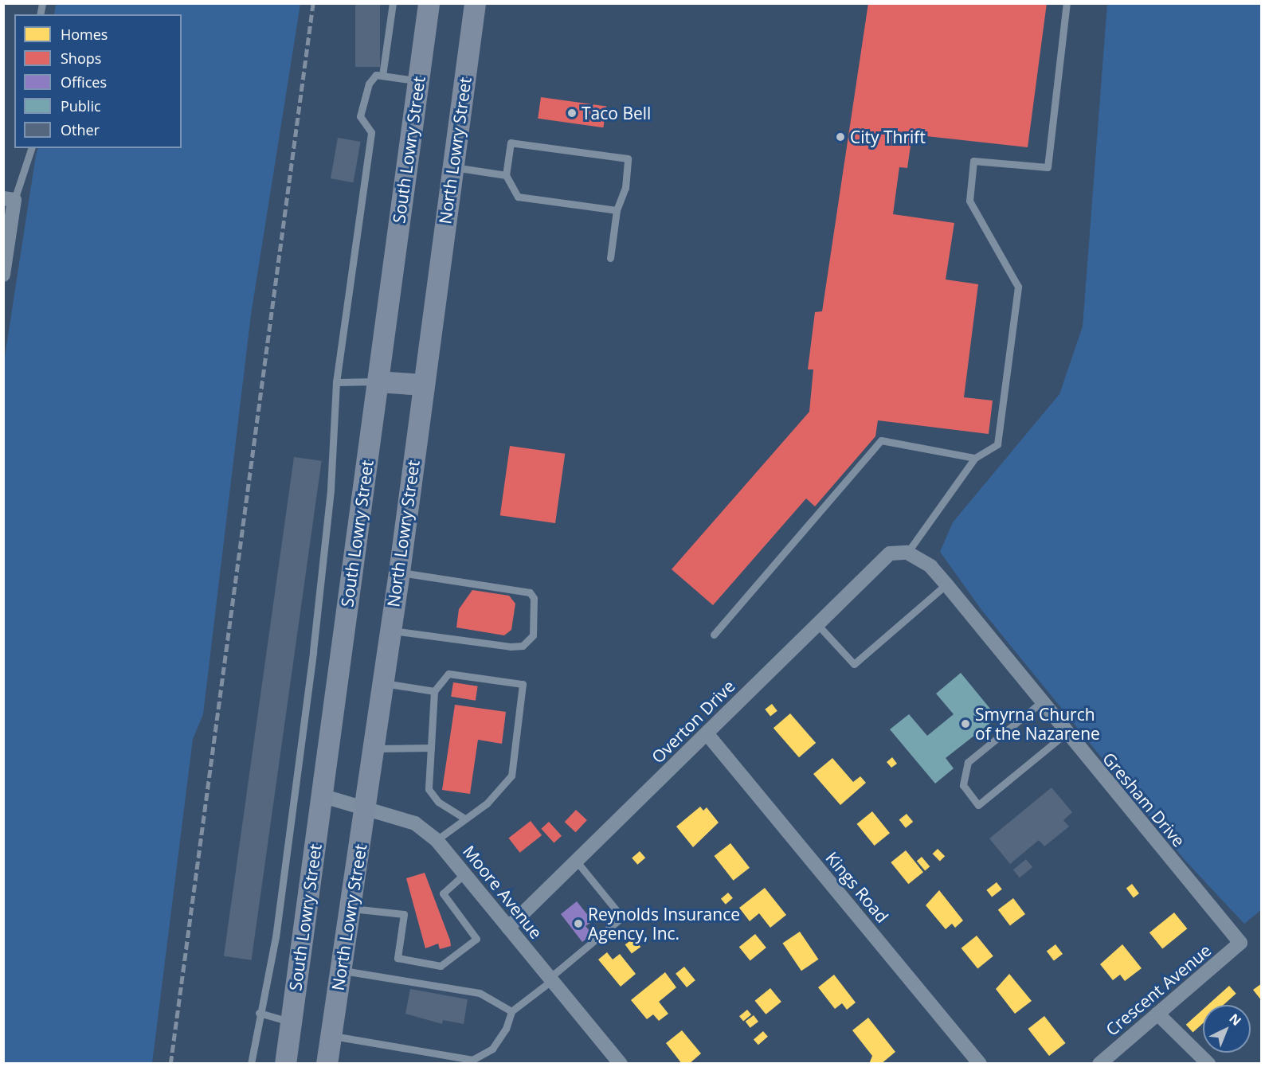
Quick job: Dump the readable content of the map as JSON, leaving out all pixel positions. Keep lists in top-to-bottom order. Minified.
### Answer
{"streets":{"main road":["South Lowry Street","North Lowry Street"],"street":["Overton Drive","Gresham Drive","Kings Road","Moore Avenue","Crescent Avenue"]},"crossings":[["South Lowry Street","Moore Avenue"],["North Lowry Street","Moore Avenue"],["Overton Drive","Gresham Drive"],["Overton Drive","Kings Road"],["Overton Drive","Moore Avenue"],["Gresham Drive","Crescent Avenue"]],"places":["Taco Bell","City Thrift","Smyrna Church of the Nazarene","Reynolds Insurance Agency, Inc."],"legend":["Homes","Shops","Offices","Public","Other"],"north":"top right"}
